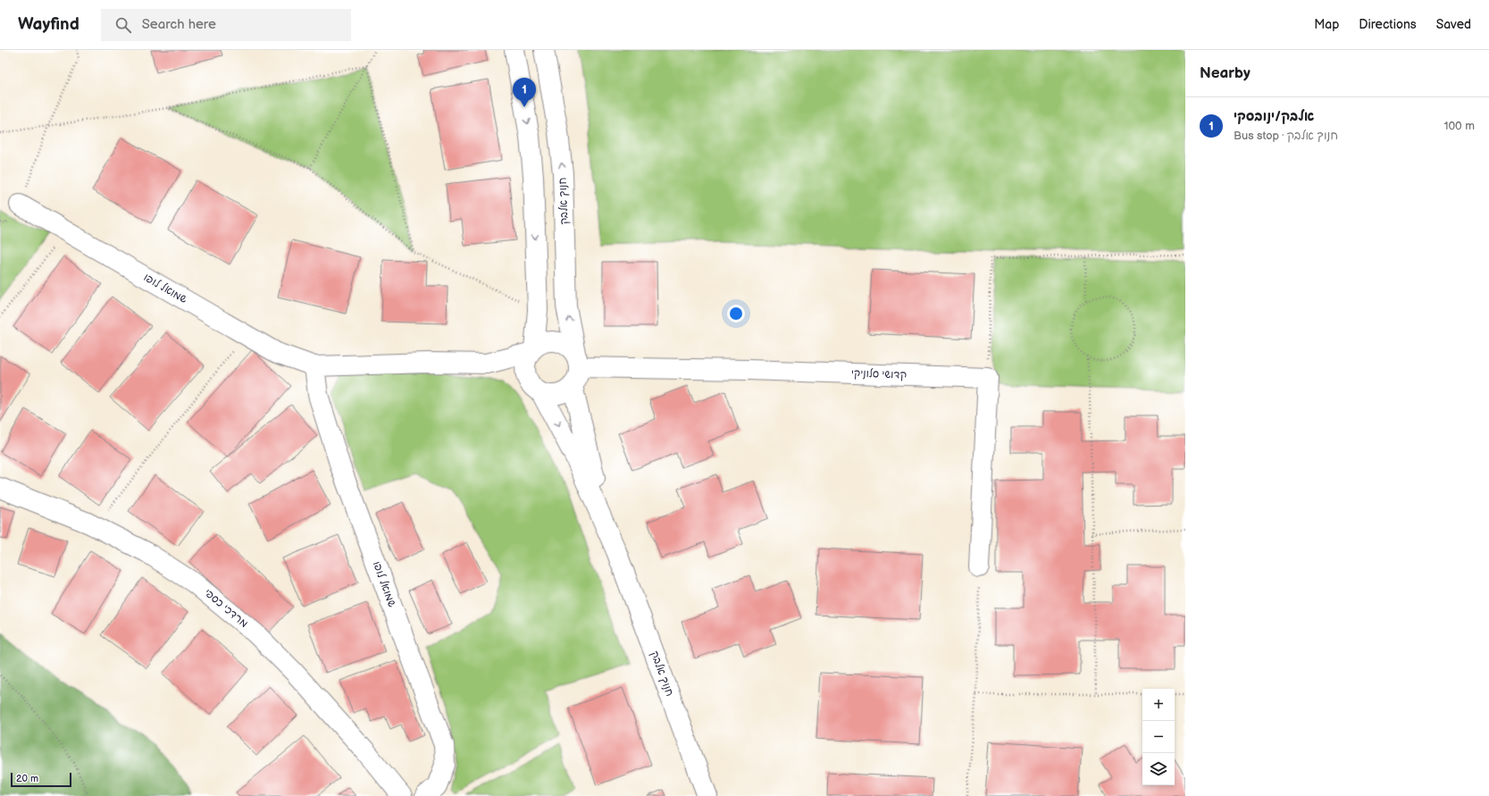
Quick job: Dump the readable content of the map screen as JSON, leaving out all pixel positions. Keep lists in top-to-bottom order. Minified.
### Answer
{"streets":{"street":["חנוך אלבק","שמואל לופו","קדושי סלוניקי","מרדכי כספי"]},"crossings":[["חנוך אלבק","שמואל לופו"],["חנוך אלבק","קדושי סלוניקי"],["שמואל לופו","קדושי סלוניקי"]],"scale_bar":"20 m","page":{"header":"Wayfind","search":"Search here","nav":["Map","Directions","Saved"],"heading":"Nearby","pins":"1","list":[{"mark":"1","name":"אלבק/ינובסקי","note":"Bus stop · חנוך אלבק","value":"100 m"}],"map_buttons":["+","−"],"scale":"20 m"}}
